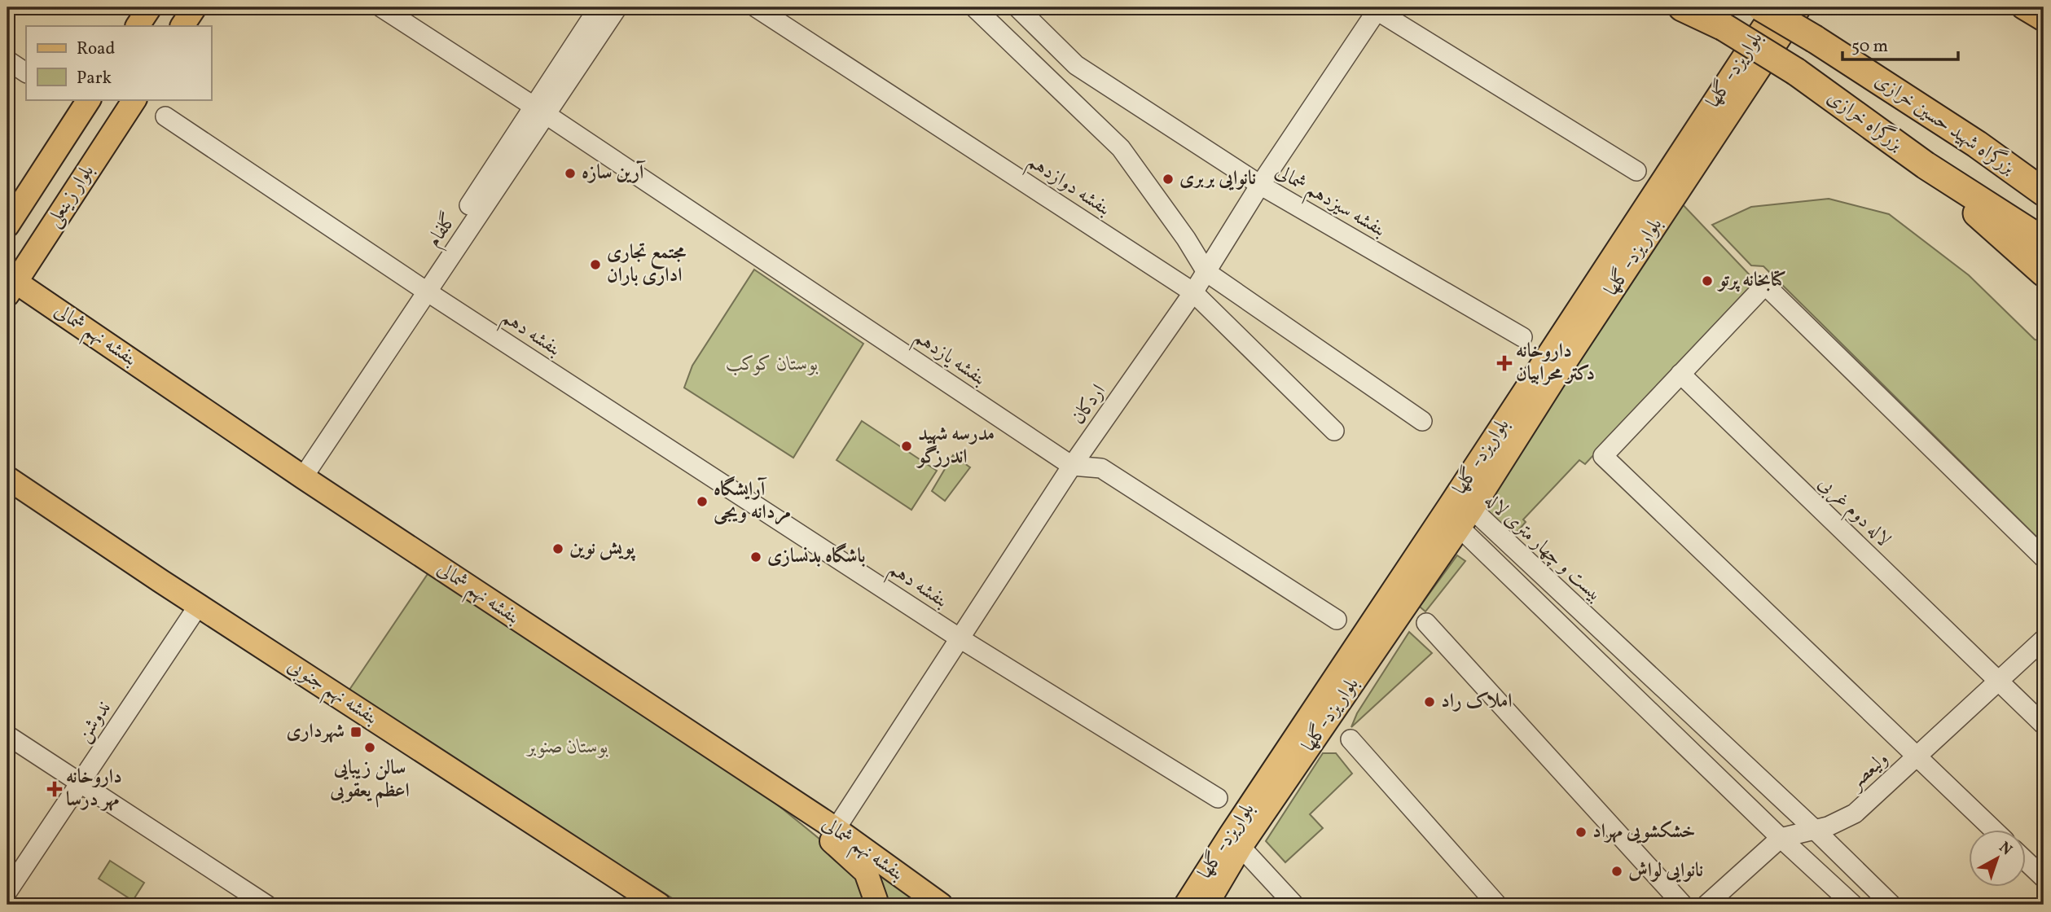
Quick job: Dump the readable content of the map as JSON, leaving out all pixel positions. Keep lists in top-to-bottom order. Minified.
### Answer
{"streets":{"highway":["بزرگراه خرازی","بزرگراه شهید حسین خرازی"],"main road":["بلواریزد- گلها","بلوار زینعلی","بلوار یزد- گلها","بنفشه نهم شمالی","بنفشه نهم جنوبی","بلوار یزد-گلها"],"street":["بنفشه دوازدهم","بنفشه سیزدهم شمالی","گلفام","بنفشه دهم","بنفشه یازدهم","اردکان","لاله دوم غربی","بیست و چهار متری لاله","ندوشن","ولیعصر"]},"crossings":[["بلواریزد- گلها","بلوار یزد- گلها"],["بلواریزد- گلها","بیست و چهار متری لاله"],["بلواریزد- گلها","بلوار یزد-گلها"],["بنفشه دوازدهم","اردکان"],["بلوار زینعلی","بنفشه نهم شمالی"],["بنفشه سیزدهم شمالی","اردکان"],["گلفام","بنفشه دهم"],["گلفام","بنفشه نهم شمالی"],["گلفام","بنفشه یازدهم"],["بلوار یزد- گلها","بیست و چهار متری لاله"],["بلوار یزد- گلها","بلوار یزد-گلها"],["بنفشه دهم","اردکان"],["بنفشه نهم شمالی","اردکان"],["بنفشه یازدهم","اردکان"],["لاله دوم غربی","ولیعصر"],["بیست و چهار متری لاله","بلوار یزد-گلها"],["بیست و چهار متری لاله","ولیعصر"],["بنفشه نهم جنوبی","ندوشن"]],"parks":["بوستان کوکب","بوستان صنوبر"],"places":{"other":["آرین سازه","نانوایی بربری","مجتمع تجاری اداری باران","كتابخانه پرتو","مدرسه شهید اندرزگو","آرایشگاه مردانه ویجی","پویش نوین","باشگاه بدنسازی","املاک راد","سالن زیبایی اعظم یعقوبی","خشکشویی مهراد","نانوایی لواش"],"health":["داروخانه دکتر محرابیان","داروخانه مهر درسا"],"transit":["شهرداری"]},"legend":["Road","Park"],"scale_bar":"50 m","north":"top right"}
